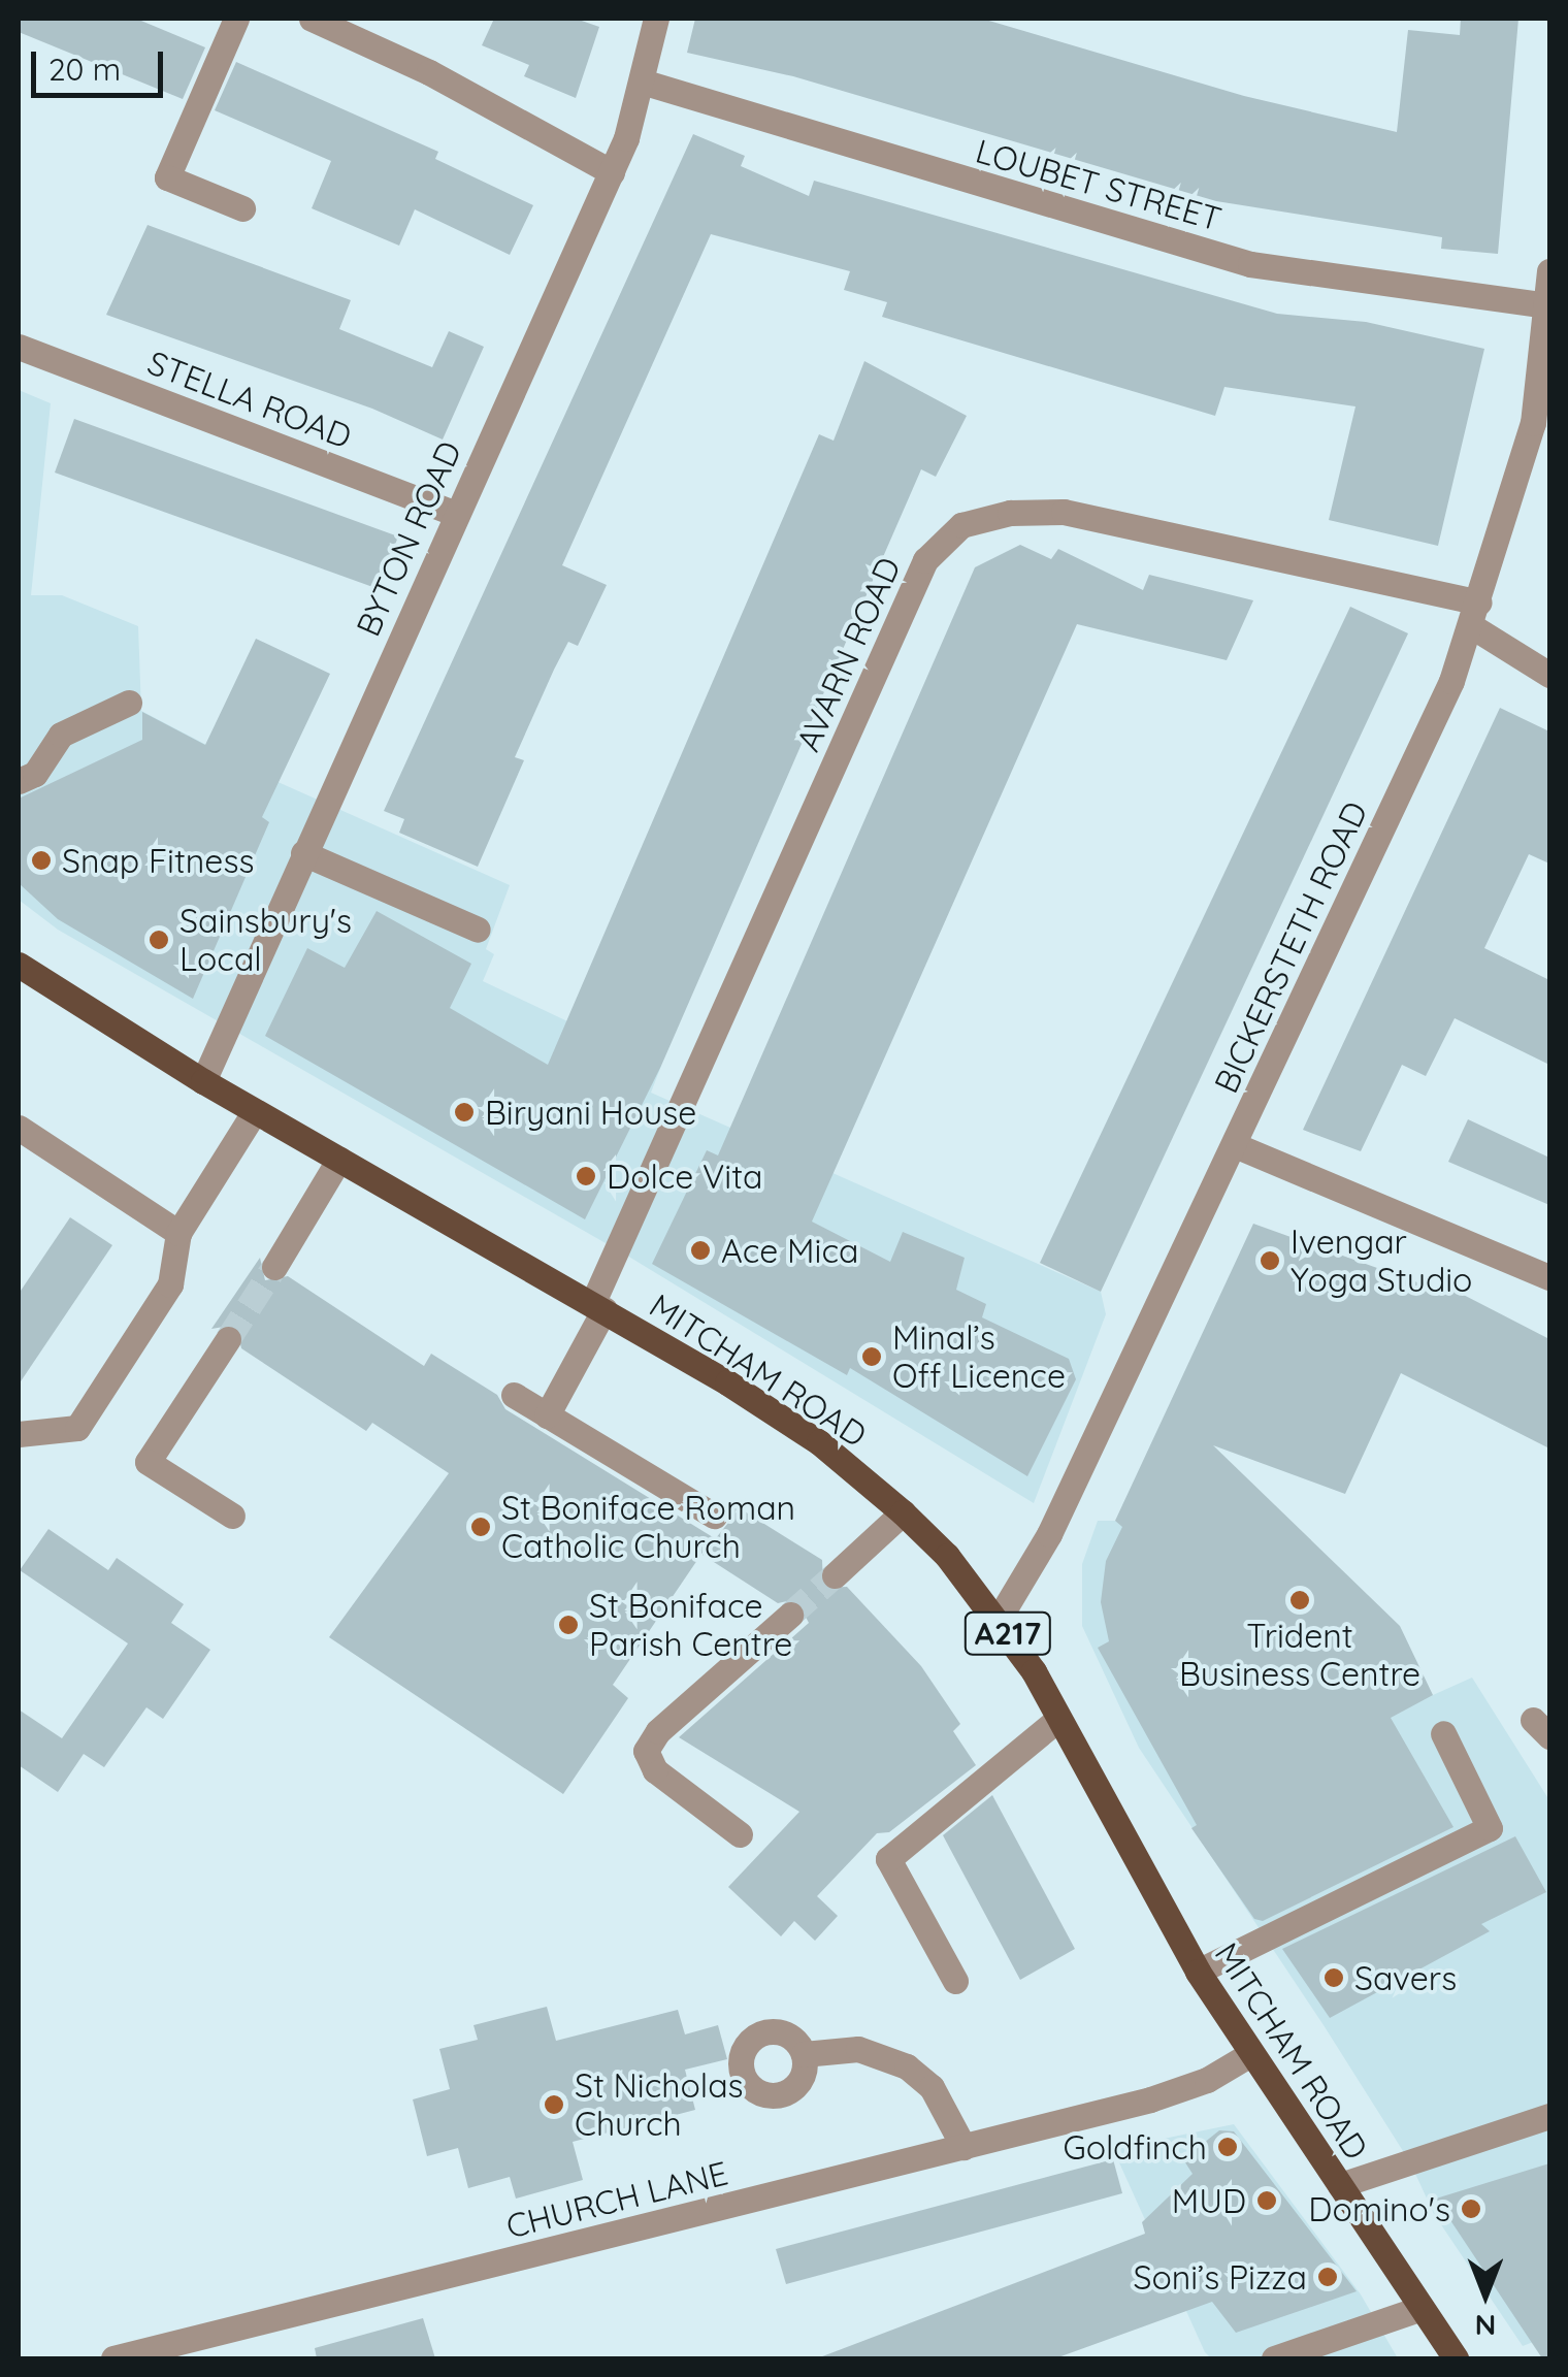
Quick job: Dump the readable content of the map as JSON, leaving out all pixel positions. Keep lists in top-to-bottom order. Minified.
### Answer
{"streets":{"main road":["MITCHAM ROAD","A217"],"street":["LOUBET STREET","STELLA ROAD","BYTON ROAD","AVARN ROAD","BICKERSTETH ROAD","CHURCH LANE"]},"crossings":[["LOUBET STREET","BYTON ROAD"],["LOUBET STREET","BICKERSTETH ROAD"],["STELLA ROAD","BYTON ROAD"],["BYTON ROAD","MITCHAM ROAD"],["AVARN ROAD","BICKERSTETH ROAD"],["AVARN ROAD","MITCHAM ROAD"],["BICKERSTETH ROAD","MITCHAM ROAD"],["MITCHAM ROAD","CHURCH LANE"]],"places":["Snap Fitness","Sainsbury's Local","Biryani House","Dolce Vita","Ace Mica","Ivengar Yoga Studio","Minal’s Off Licence","St Boniface Roman Catholic Church","Trident Business Centre","St Boniface Parish Centre","Savers","St Nicholas Church","Goldfinch","MUD","Domino's","Soni’s Pizza"],"scale_bar":"20 m","north":"bottom"}
